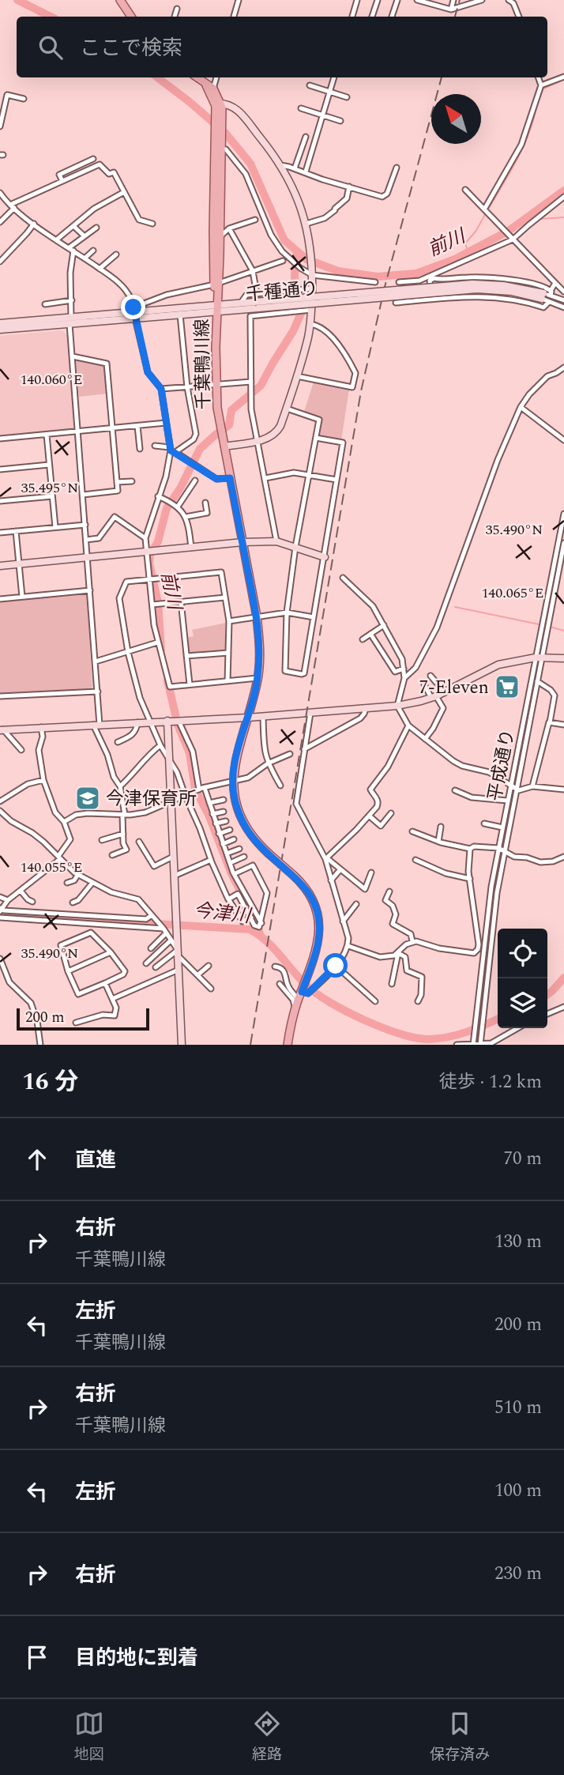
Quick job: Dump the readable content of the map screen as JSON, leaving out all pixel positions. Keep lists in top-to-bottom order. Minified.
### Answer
{"streets":{"main road":["千葉鴨川線"],"street":["千種通り","平成通り"]},"crossings":[["千種通り","千葉鴨川線"]],"water":["前川","今津川"],"places":{"supermarket":["7-Eleven"],"school or university":["今津保育所"]},"scale_bar":"200 m","north":"top left","page":{"search":"ここで検索","scale":"200 m","heading":["16 分","徒歩 · 1.2 km"],"list":[["直進","70 m"],["右折","千葉鴨川線","130 m"],["左折","千葉鴨川線","200 m"],["右折","千葉鴨川線","510 m"],["左折","100 m"],["右折","230 m"],"目的地に到着"],"nav":["地図","経路","保存済み"]},"coordinates":["140.060°E","35.495°N","35.490°N","140.065°E","140.055°E"]}
